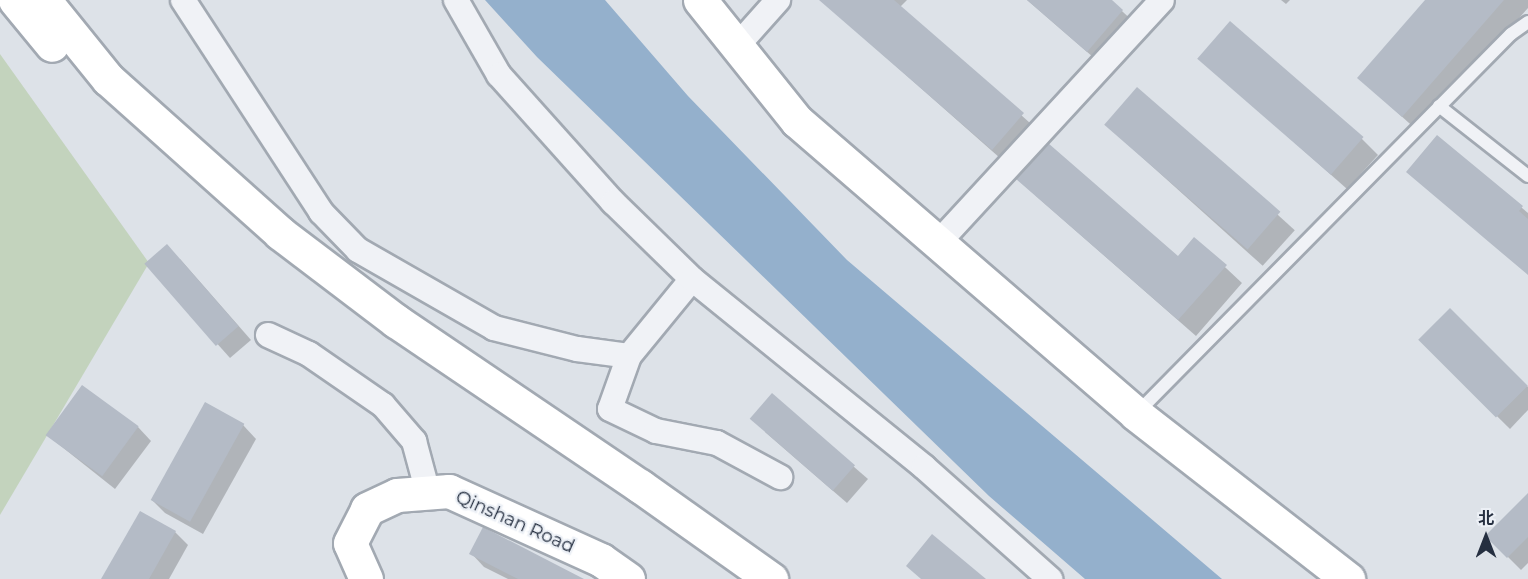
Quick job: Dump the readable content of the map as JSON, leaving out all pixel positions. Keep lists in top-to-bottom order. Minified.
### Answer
{"streets":{"main road":["Qinshan Road"]},"north":"top"}
